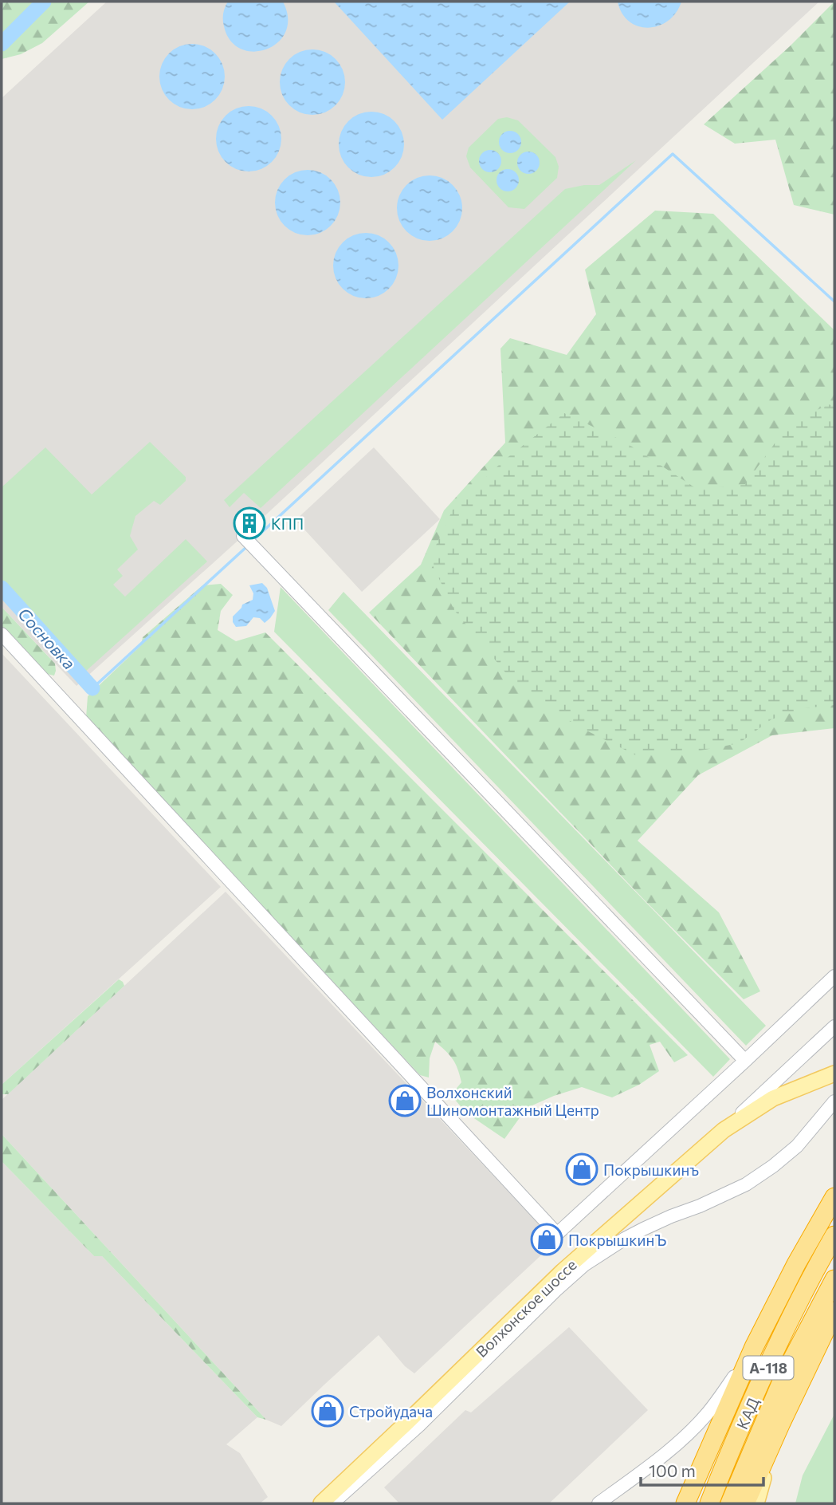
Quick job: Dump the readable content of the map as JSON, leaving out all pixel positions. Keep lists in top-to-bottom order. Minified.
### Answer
{"streets":{"highway":["А-118","КАД"],"main road":["Волхонское шоссе"]},"water":["Сосновка"],"places":{"building":["КПП"],"shop":["Волхонский Шиномонтажный Центр","Покрышкинъ","ПокрышкинЪ","Стройудача"]},"scale_bar":"100 m"}
